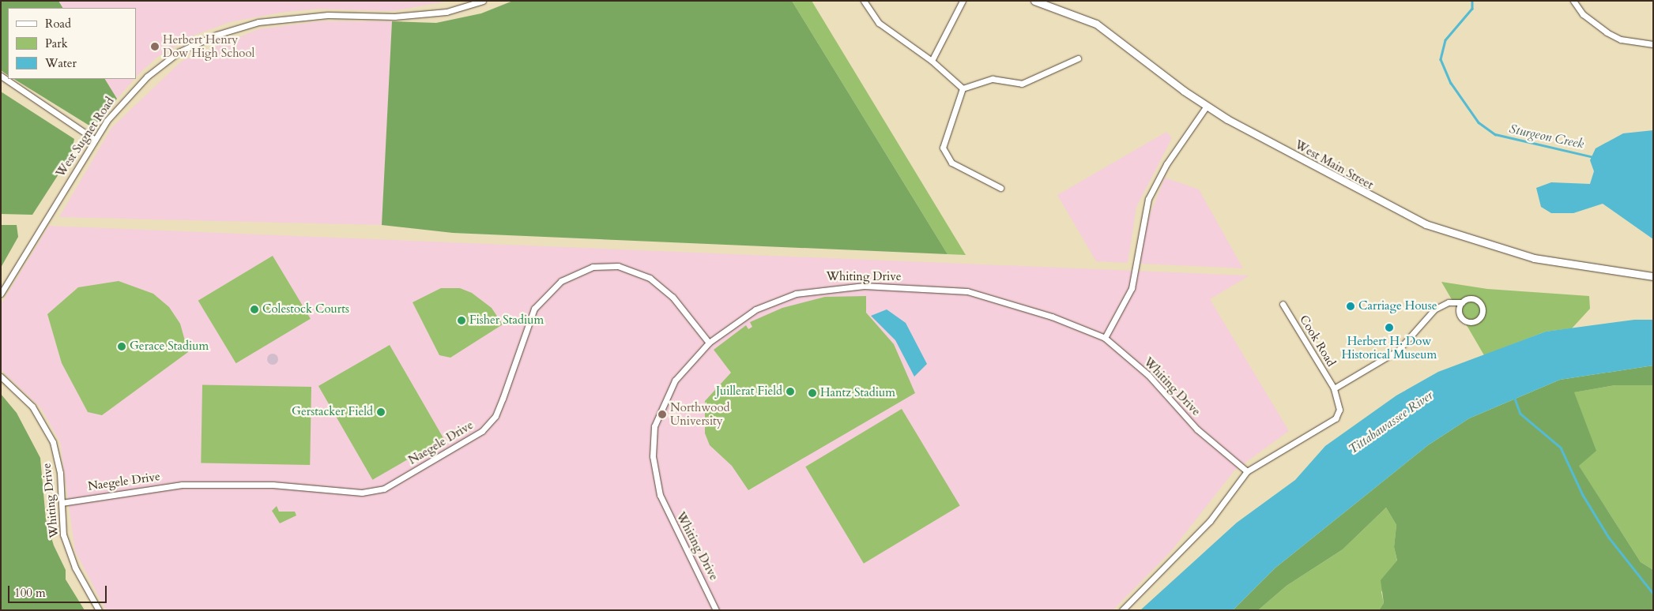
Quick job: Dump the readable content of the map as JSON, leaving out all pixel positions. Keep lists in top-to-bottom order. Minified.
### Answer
{"streets":{"street":["West Sugnet Road","West Main Street","Whiting Drive","Cook Road","Naegele Drive"]},"crossings":[["Whiting Drive","Cook Road"],["Whiting Drive","Naegele Drive"]],"water":["Sturgeon Creek","Tittabawassee River"],"places":["Herbert Henry Dow High School","Carriage House","Colestock Courts","Fisher Stadium","Herbert H. Dow Historical Museum","Gerace Stadium","Juillerat Field","Hantz Stadium","Gerstacker Field","Northwood University"],"legend":["Road","Park","Water"],"scale_bar":"100 m"}
